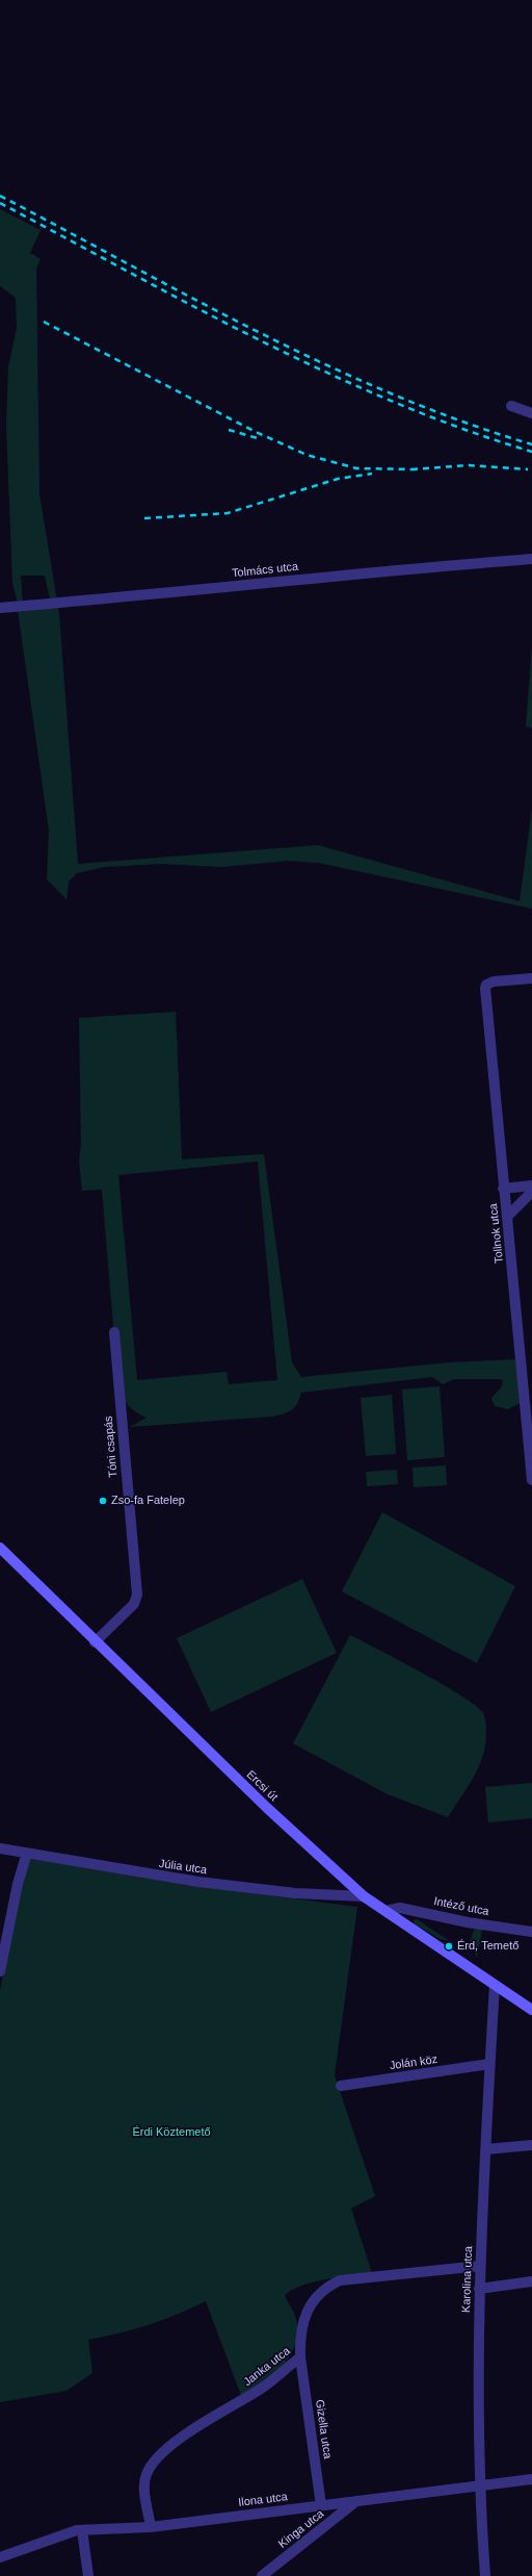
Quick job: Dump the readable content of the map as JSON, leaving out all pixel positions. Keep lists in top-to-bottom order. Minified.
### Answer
{"streets":{"main road":["Ercsi út"],"street":["Tolmács utca","Tollnok utca","Tóni csapás","Júlia utca","Intéző utca","Jolán köz","Karolina utca","Janka utca","Gizella utca","Ilona utca","Kinga utca"]},"crossings":[["Tóni csapás","Ercsi út"],["Ercsi út","Júlia utca"],["Ercsi út","Intéző utca"],["Ercsi út","Karolina utca"],["Jolán köz","Karolina utca"],["Karolina utca","Janka utca"],["Karolina utca","Ilona utca"],["Janka utca","Gizella utca"],["Janka utca","Ilona utca"],["Gizella utca","Ilona utca"],["Ilona utca","Kinga utca"]],"parks":["Érdi Köztemető"],"places":["Zso-fa Fatelep","Érd, Temető"]}
